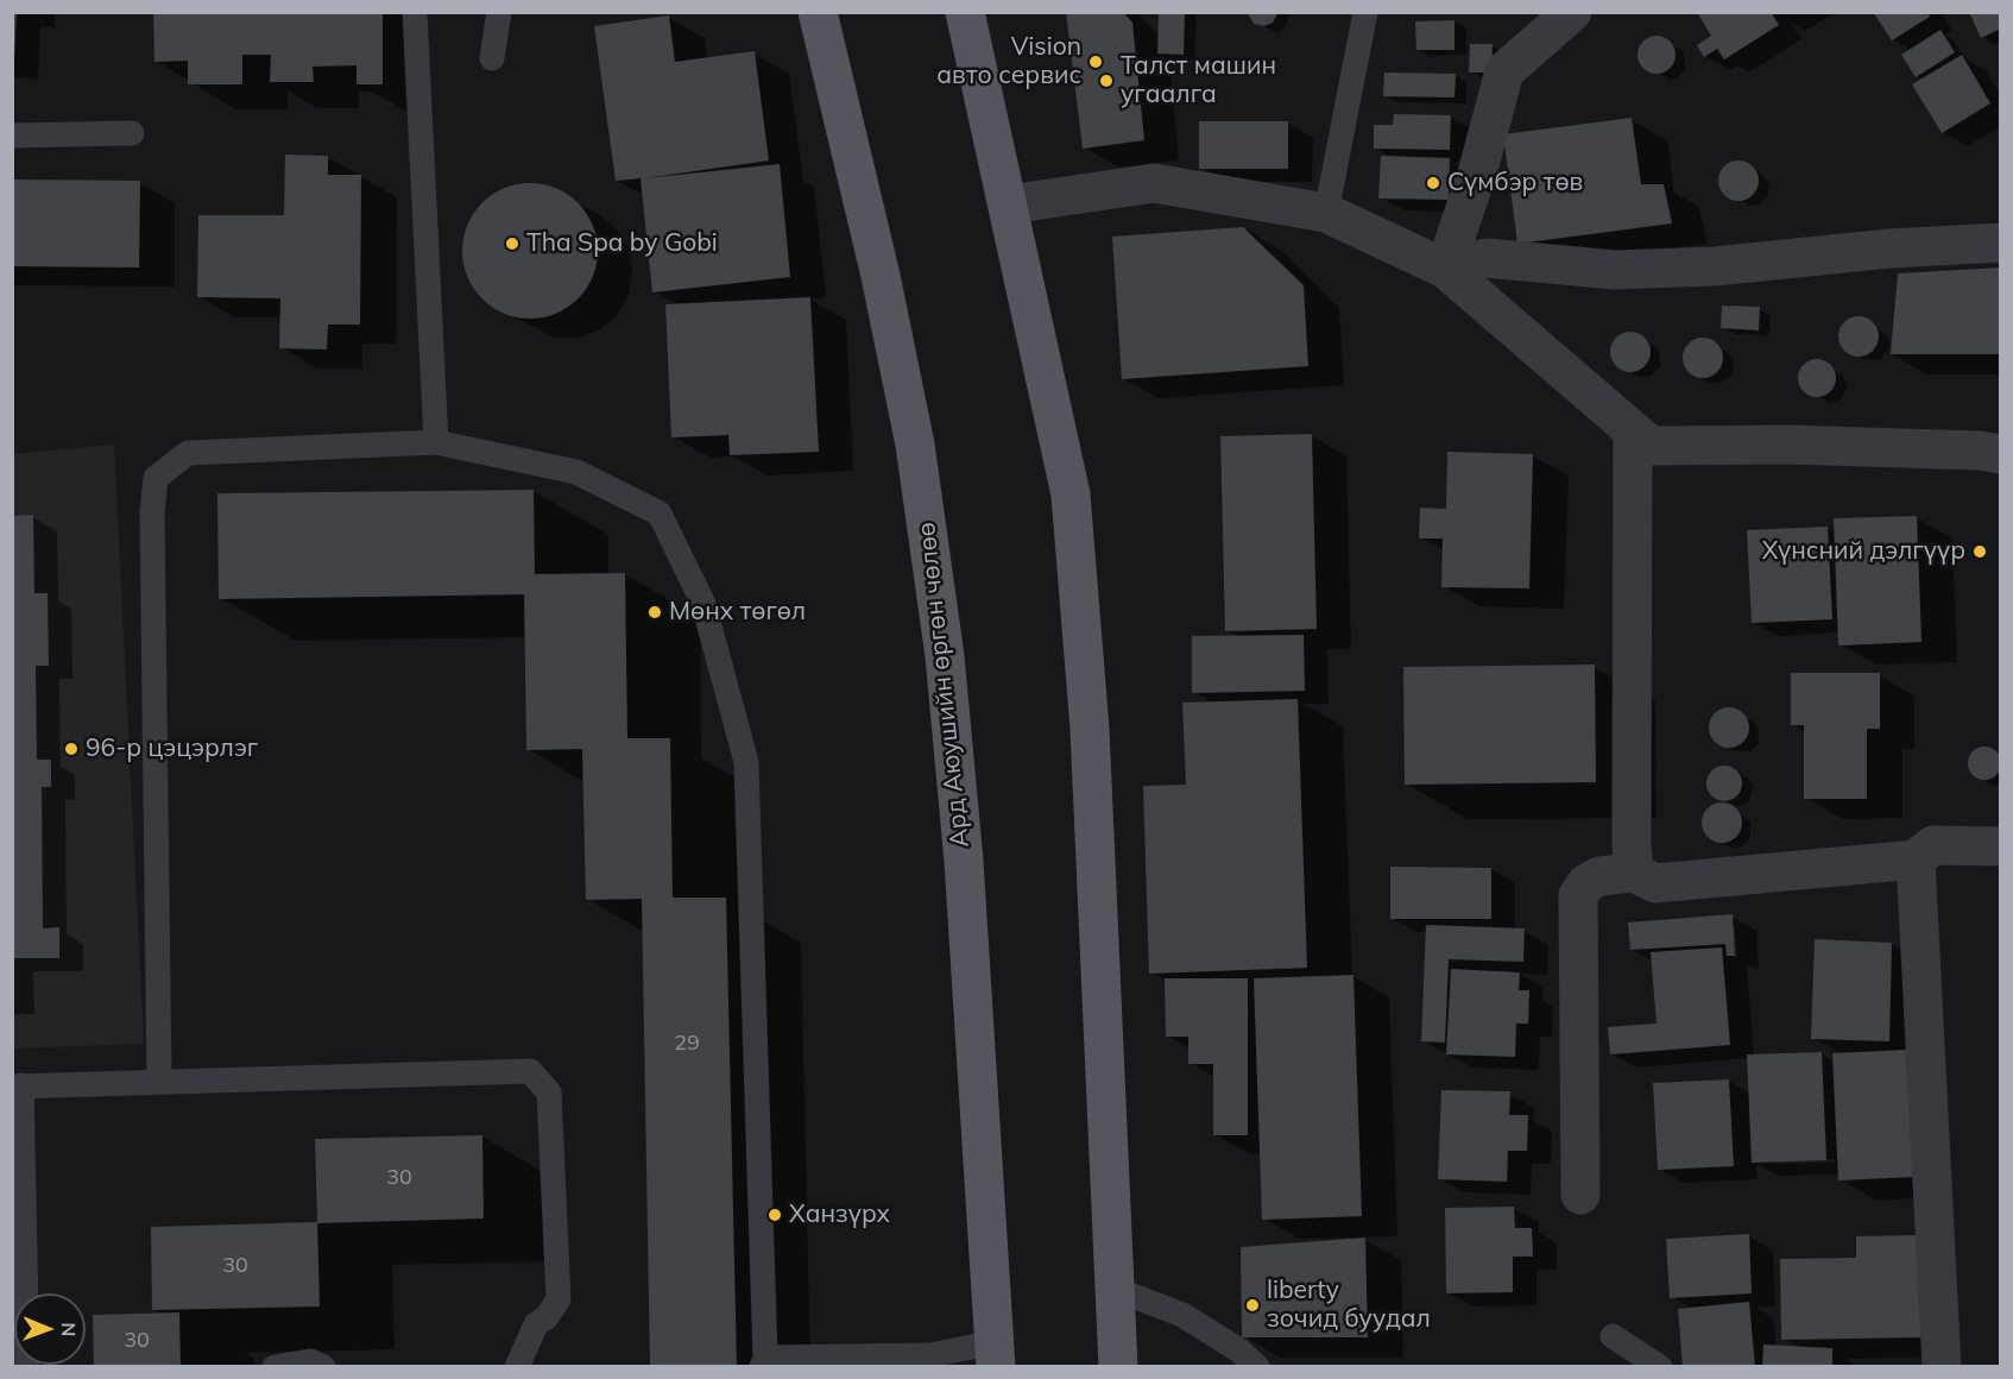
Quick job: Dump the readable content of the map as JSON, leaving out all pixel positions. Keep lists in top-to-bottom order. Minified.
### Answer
{"streets":{"main road":["Ард Аюушийн өргөн чөлөө"]},"places":["Vision авто сервис","Талст машин угаалга","Сүмбэр төв","Tha Spa by Gobi","Хүнсний дэлгүүр","Мөнх төгөл","96-р цэцэрлэг","Ханзүрх","liberty зочид буудал"],"house_numbers":["29","30","30","30"],"north":"right"}
